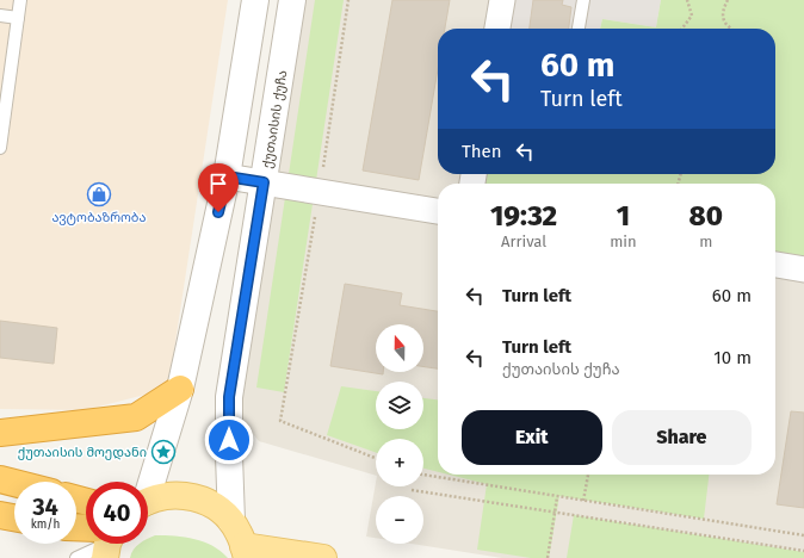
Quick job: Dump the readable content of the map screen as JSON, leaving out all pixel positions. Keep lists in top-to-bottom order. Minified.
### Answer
{"streets":{"street":["ქუთაისის ქუჩა"]},"places":{"shop":["ავტობაზრობა"],"place":["ქუთაისის მოედანი"]},"north":"top","page":{"turn":["60 m","Turn left"],"then":"Then","eta":["19:32","Arrival","1","min","80","m"],"list":[{"name":"Turn left","value":"60 m"},{"name":"Turn left","note":"ქუთაისის ქუჩა","value":"10 m"}],"map_buttons":["+","−"],"buttons":["Exit","Share"],"speed":"34 km/h","limit":"40"}}
